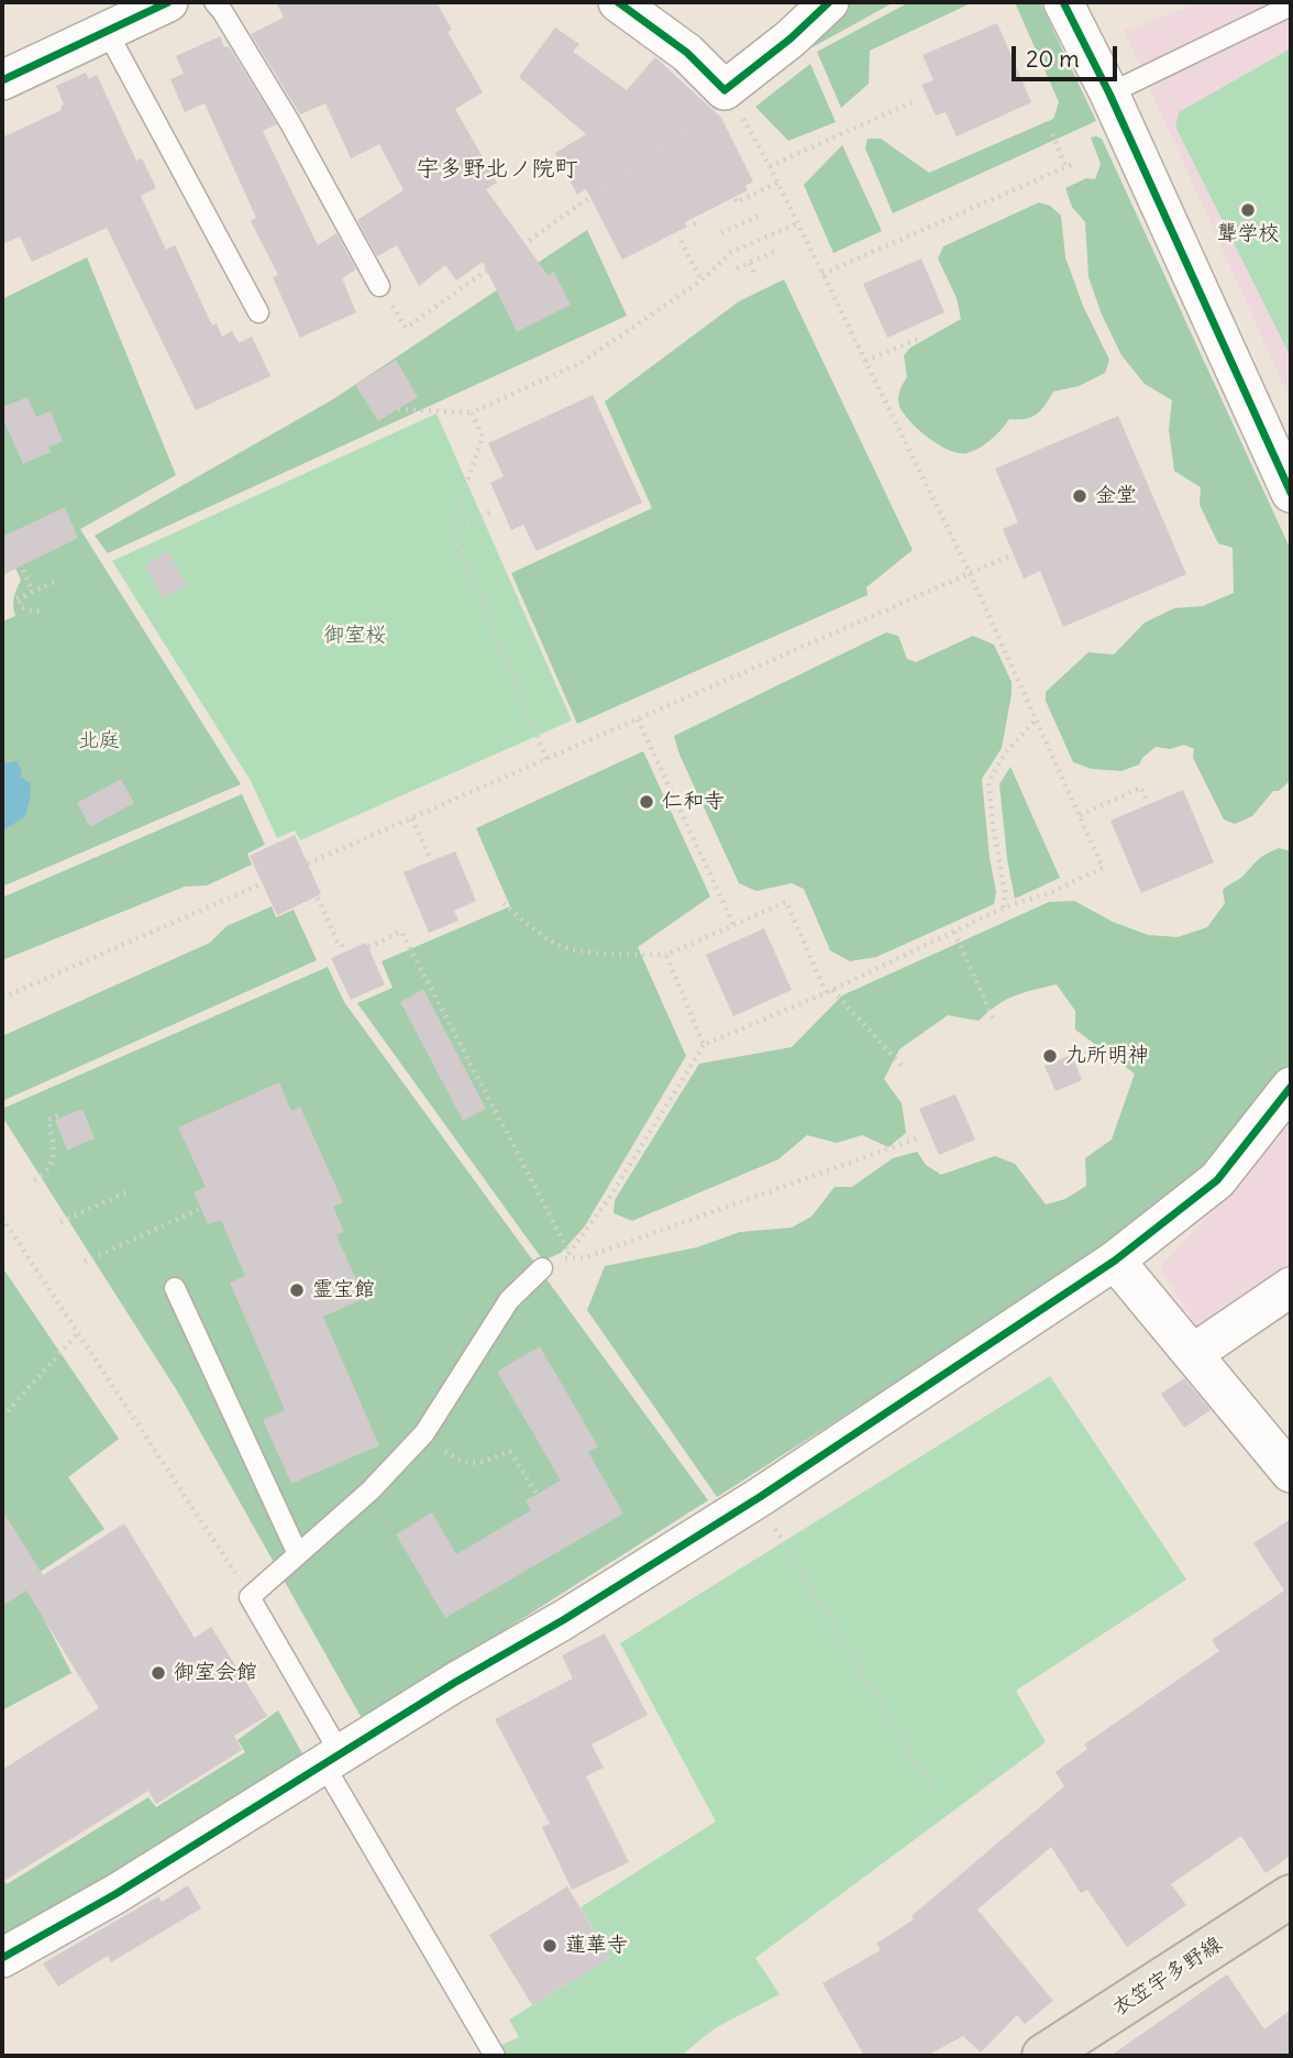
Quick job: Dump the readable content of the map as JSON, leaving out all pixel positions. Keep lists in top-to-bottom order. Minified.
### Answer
{"streets":{"main road":["衣笠宇多野線"]},"districts":["宇多野北ノ院町"],"parks":["御室桜","北庭"],"places":["聾学校","金堂","仁和寺","九所明神","霊宝館","御室会館","蓮華寺"],"scale_bar":"20 m"}
